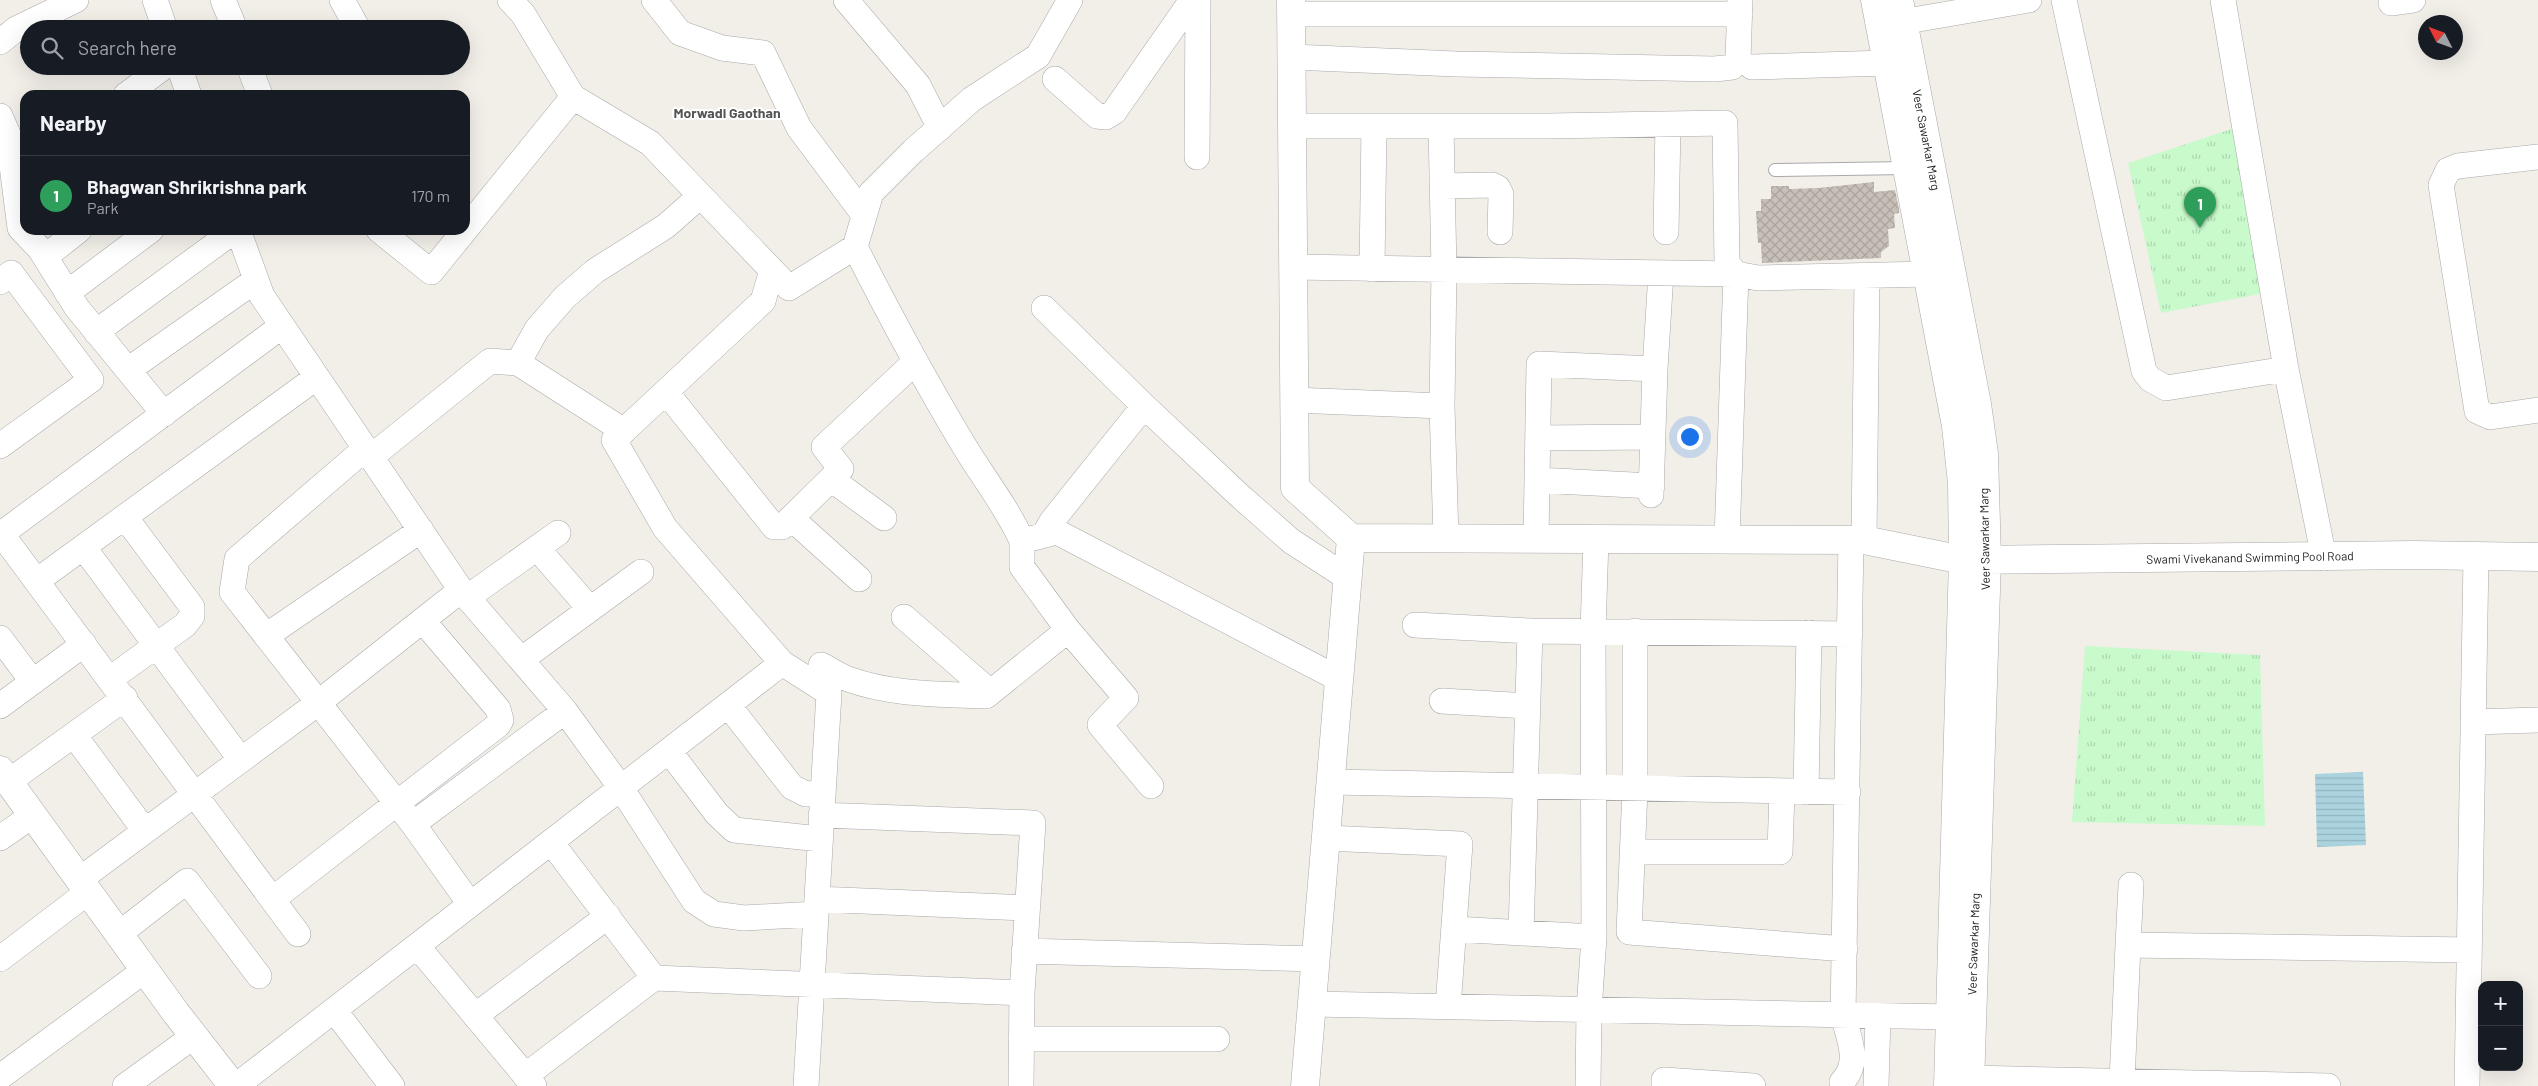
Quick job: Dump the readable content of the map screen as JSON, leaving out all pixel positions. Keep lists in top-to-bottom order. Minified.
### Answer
{"streets":{"street":["Veer Sawarkar Marg","Swami Vivekanand Swimming Pool Road"]},"crossings":[["Veer Sawarkar Marg","Swami Vivekanand Swimming Pool Road"]],"districts":["Morwadi Gaothan"],"north":"top left","page":{"search":"Search here","heading":"Nearby","list":[{"mark":"1","name":"Bhagwan Shrikrishna park","note":"Park","value":"170 m"}],"pins":"1","map_buttons":["+","−"]}}
